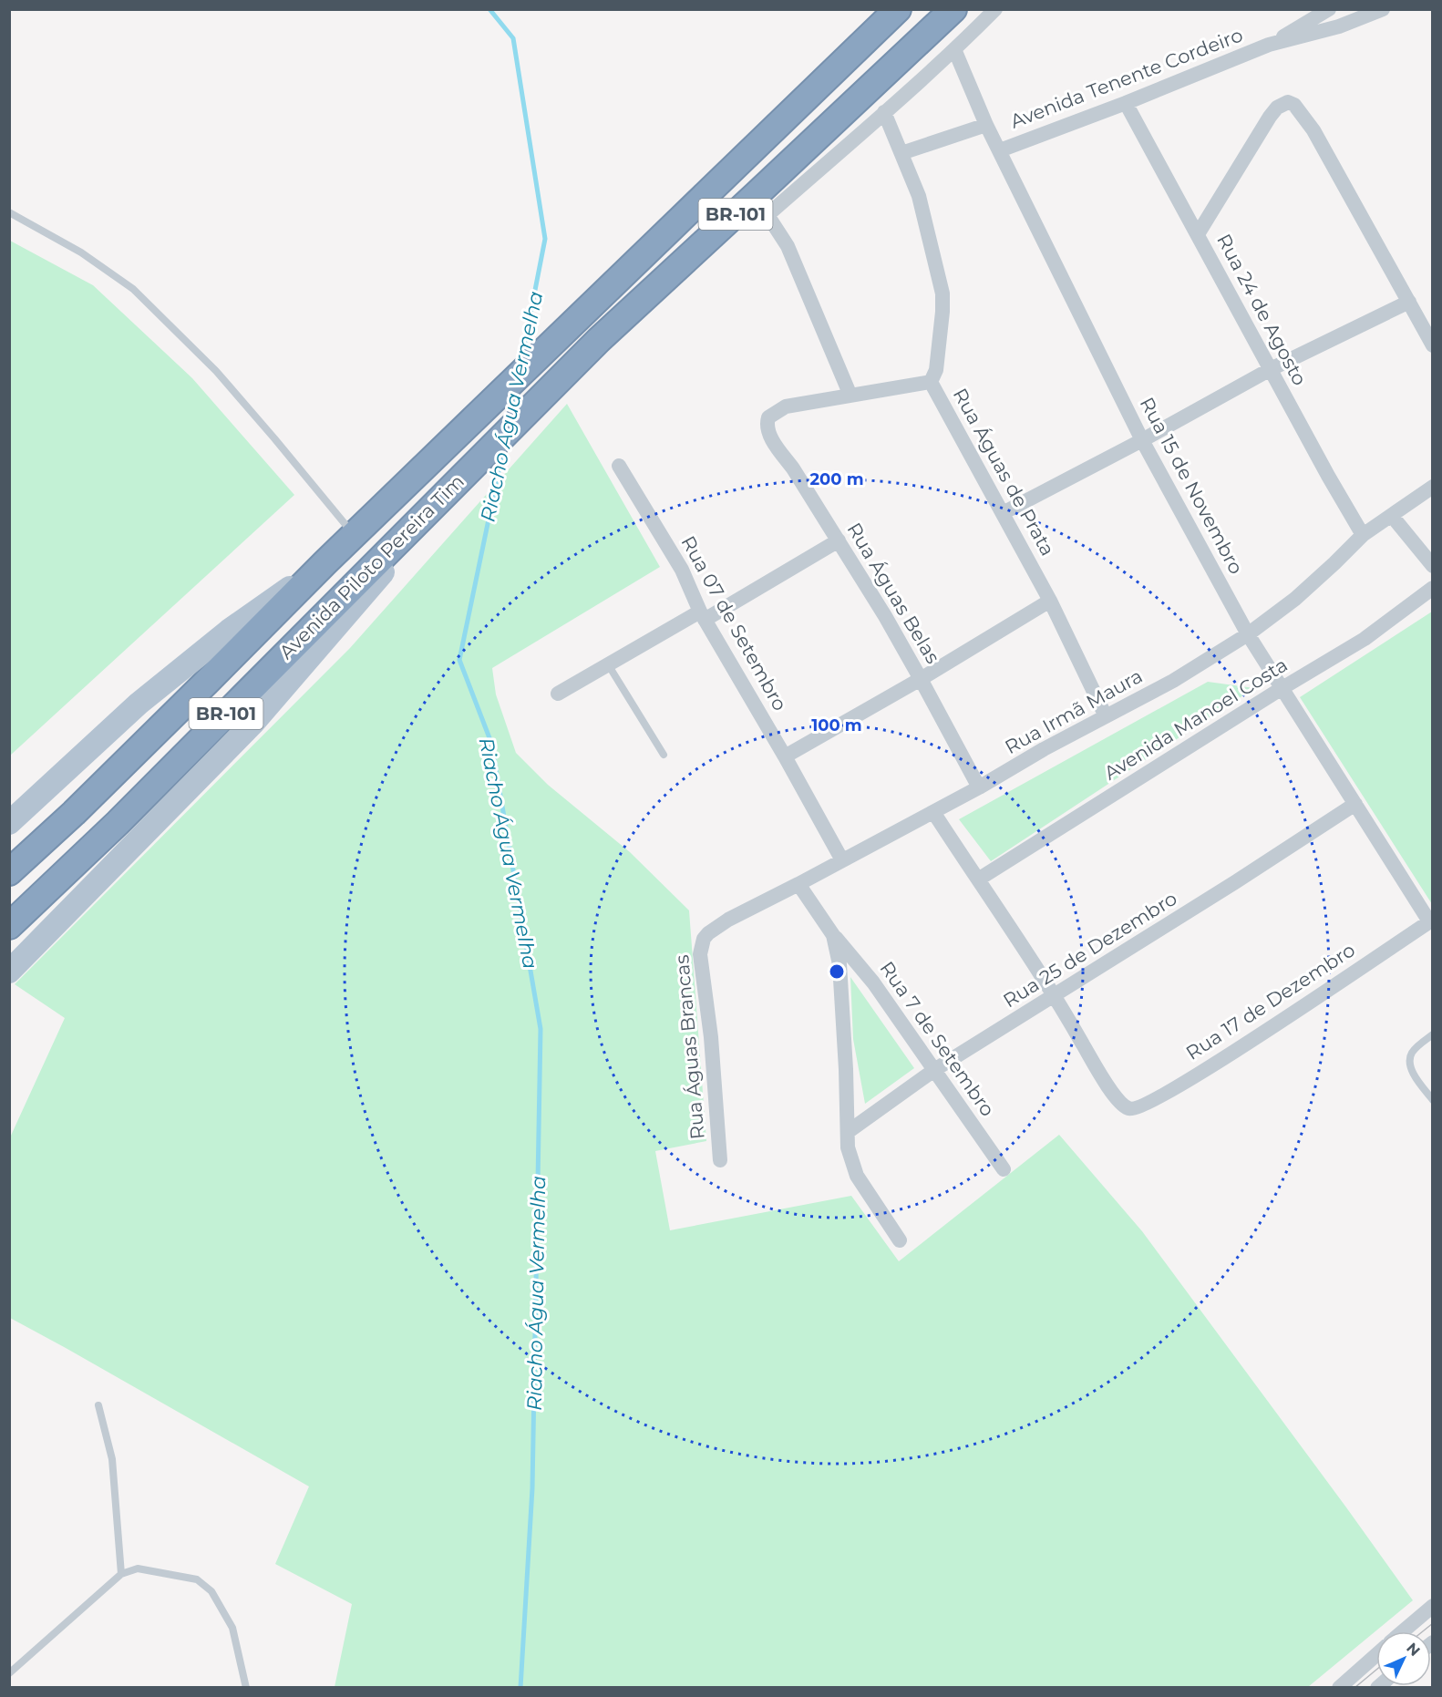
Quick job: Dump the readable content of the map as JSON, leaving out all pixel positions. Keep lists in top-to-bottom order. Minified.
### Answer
{"streets":{"highway":["BR-101","Avenida Piloto Pereira Tim"],"street":["Avenida Tenente Cordeiro","Rua 24 de Agosto","Rua Águas de Prata","Rua 15 de Novembro","Rua Águas Belas","Rua 07 de Setembro","Rua Irmã Maura","Avenida Manoel Costa","Rua 25 de Dezembro","Rua 17 de Dezembro","Rua 7 de Setembro","Rua Águas Brancas"]},"crossings":[["Avenida Tenente Cordeiro","Rua 24 de Agosto"],["Avenida Tenente Cordeiro","Rua 15 de Novembro"],["Rua 24 de Agosto","Rua Irmã Maura"],["Rua Águas de Prata","Rua Irmã Maura"],["Rua 15 de Novembro","Rua Irmã Maura"],["Rua 15 de Novembro","Avenida Manoel Costa"],["Rua 15 de Novembro","Rua 25 de Dezembro"],["Rua 15 de Novembro","Rua 17 de Dezembro"],["Rua Águas Belas","Rua Irmã Maura"],["Rua 07 de Setembro","Rua Irmã Maura"],["Rua Irmã Maura","Rua 7 de Setembro"],["Rua Irmã Maura","Rua Águas Brancas"],["Rua 25 de Dezembro","Rua 17 de Dezembro"],["Rua 25 de Dezembro","Rua 7 de Setembro"]],"water":["Riacho Água Vermelha"],"north":"top right","rings":["200 m","100 m"]}
